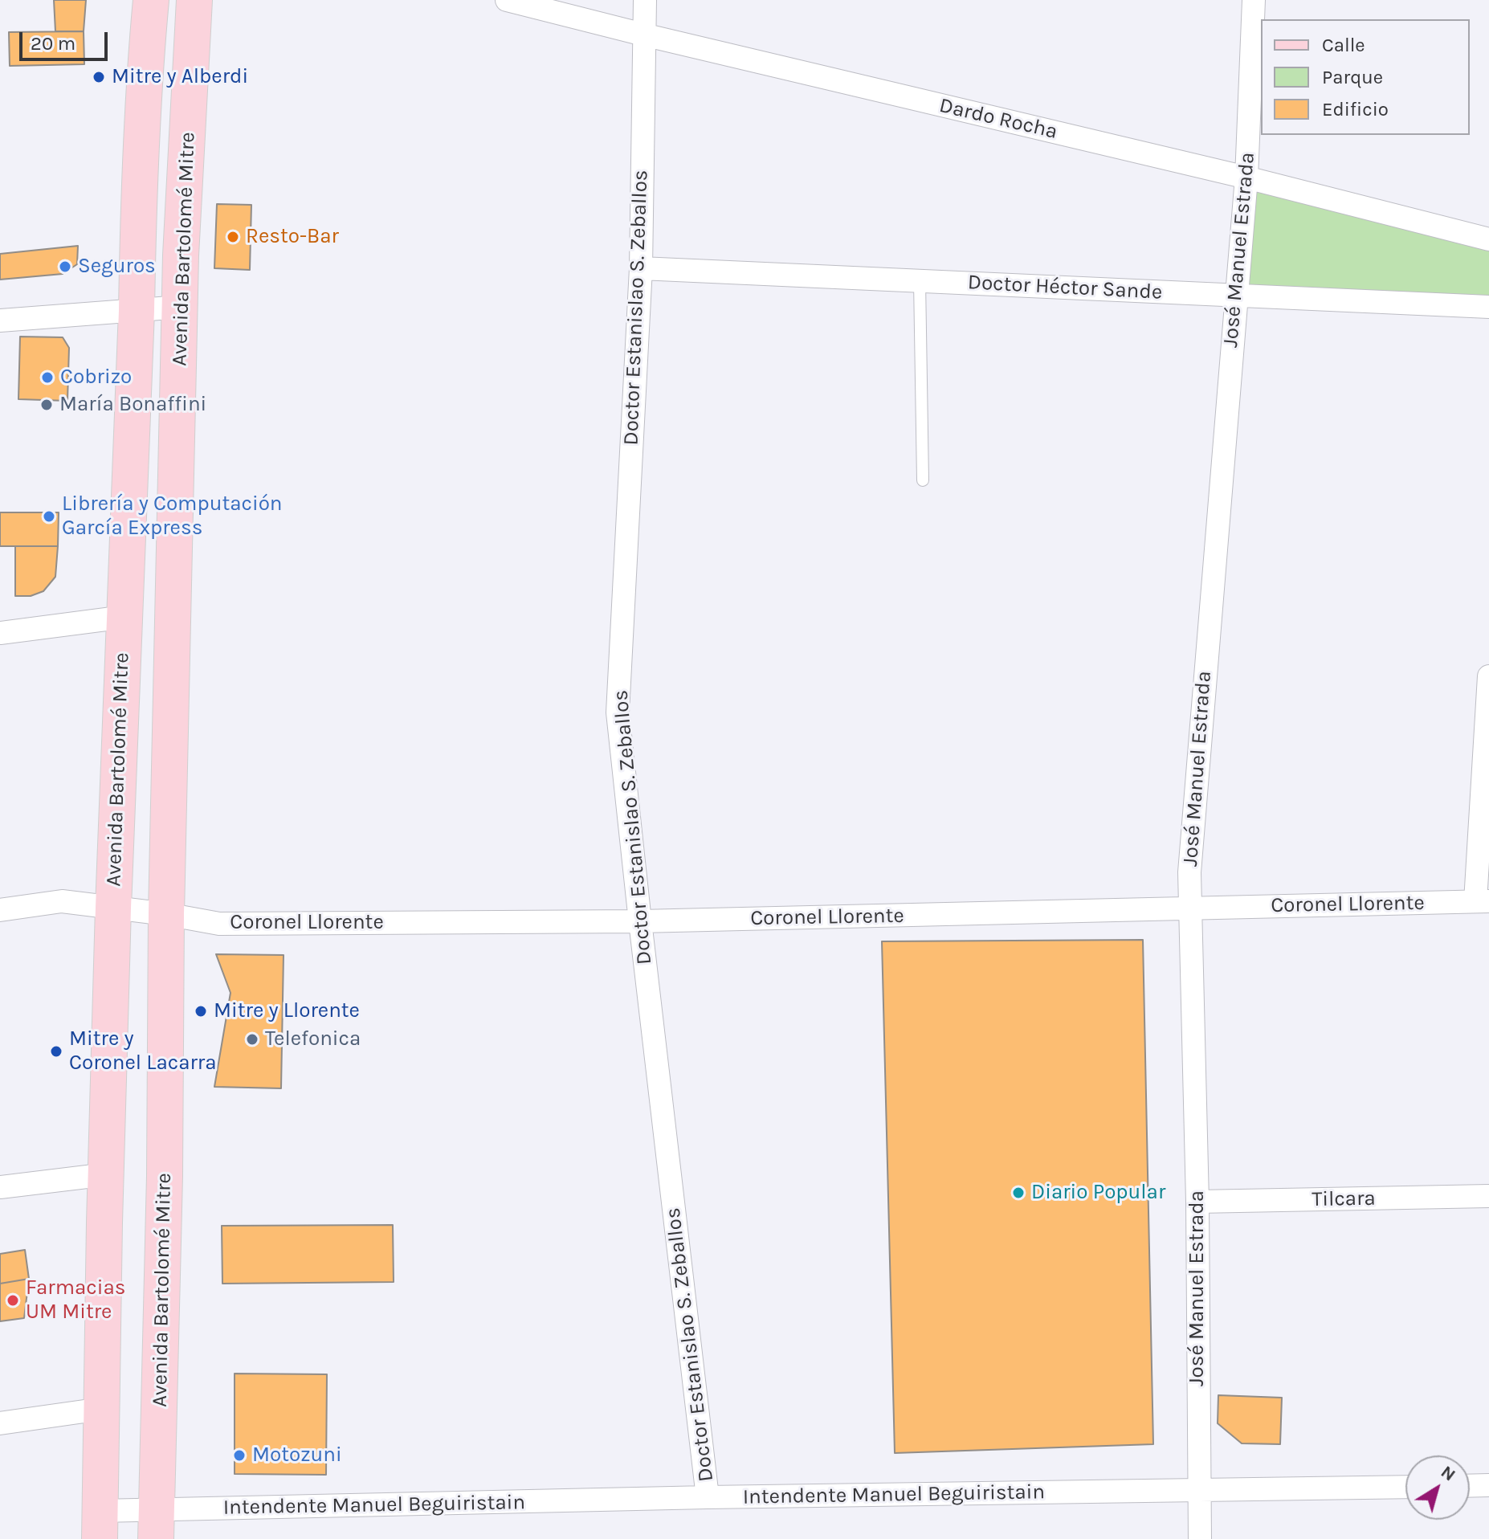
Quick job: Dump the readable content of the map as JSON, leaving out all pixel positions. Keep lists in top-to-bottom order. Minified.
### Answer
{"streets":{"main road":["Avenida Bartolomé Mitre"],"street":["Dardo Rocha","José Manuel Estrada","Doctor Héctor Sande","Doctor Estanislao S. Zeballos","Coronel Llorente","Tilcara","Intendente Manuel Beguiristain"]},"crossings":[["Dardo Rocha","José Manuel Estrada"],["Dardo Rocha","Doctor Estanislao S. Zeballos"],["Avenida Bartolomé Mitre","Coronel Llorente"],["Avenida Bartolomé Mitre","Intendente Manuel Beguiristain"],["José Manuel Estrada","Doctor Héctor Sande"],["José Manuel Estrada","Coronel Llorente"],["José Manuel Estrada","Tilcara"],["José Manuel Estrada","Intendente Manuel Beguiristain"],["Doctor Héctor Sande","Doctor Estanislao S. Zeballos"],["Doctor Estanislao S. Zeballos","Coronel Llorente"],["Doctor Estanislao S. Zeballos","Intendente Manuel Beguiristain"]],"places":["Mitre y Alberdi","Resto-Bar","Seguros","Cobrizo","María Bonaffini","Librería y Computación García Express","Mitre y Llorente","Telefonica","Mitre y Coronel Lacarra","Diario Popular","Farmacias UM Mitre","Motozuni"],"legend":["Calle","Parque","Edificio"],"scale_bar":"20 m","north":"top right"}
